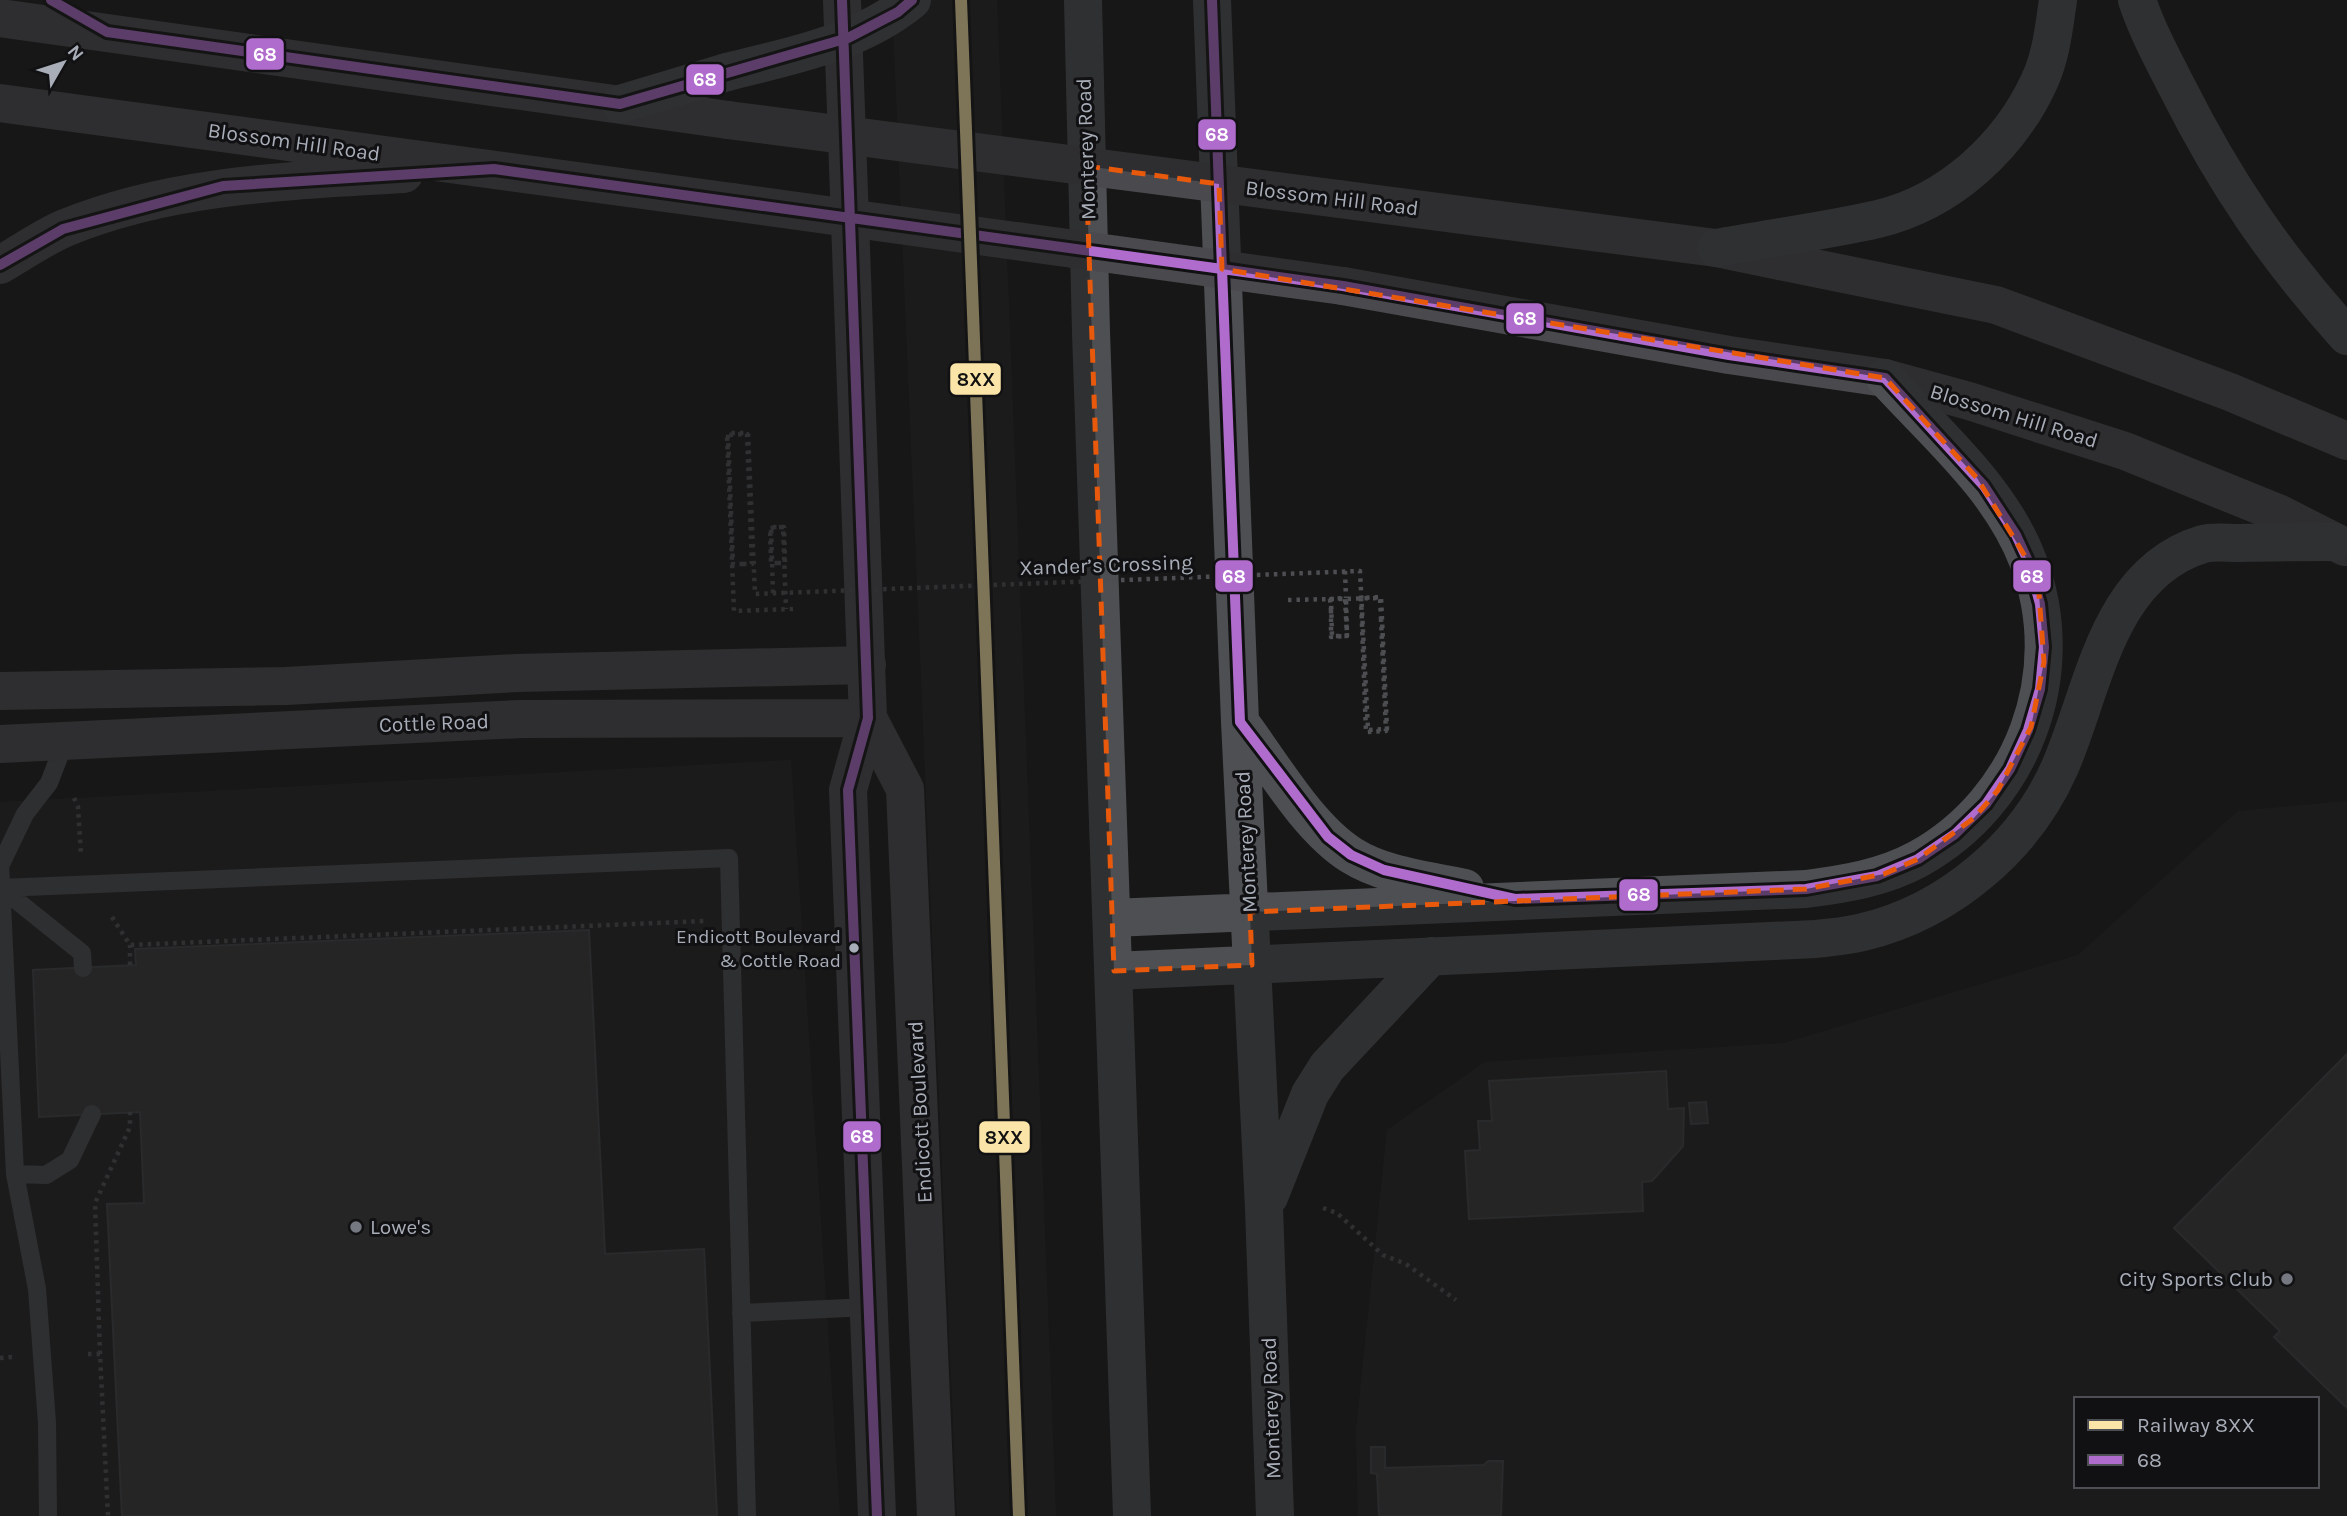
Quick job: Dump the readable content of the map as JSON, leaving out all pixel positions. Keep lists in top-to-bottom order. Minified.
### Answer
{"streets":{"main road":["Blossom Hill Road","Monterey Road","Cottle Road","Endicott Boulevard"],"path":["Xander’s Crossing"]},"crossings":[["Cottle Road","Endicott Boulevard"]],"places":["Endicott Boulevard & Cottle Road","Lowe's","City Sports Club"],"lines":["rail line 8XX","transit line 68"],"legend":["Railway 8XX","68"],"north":"top right"}
